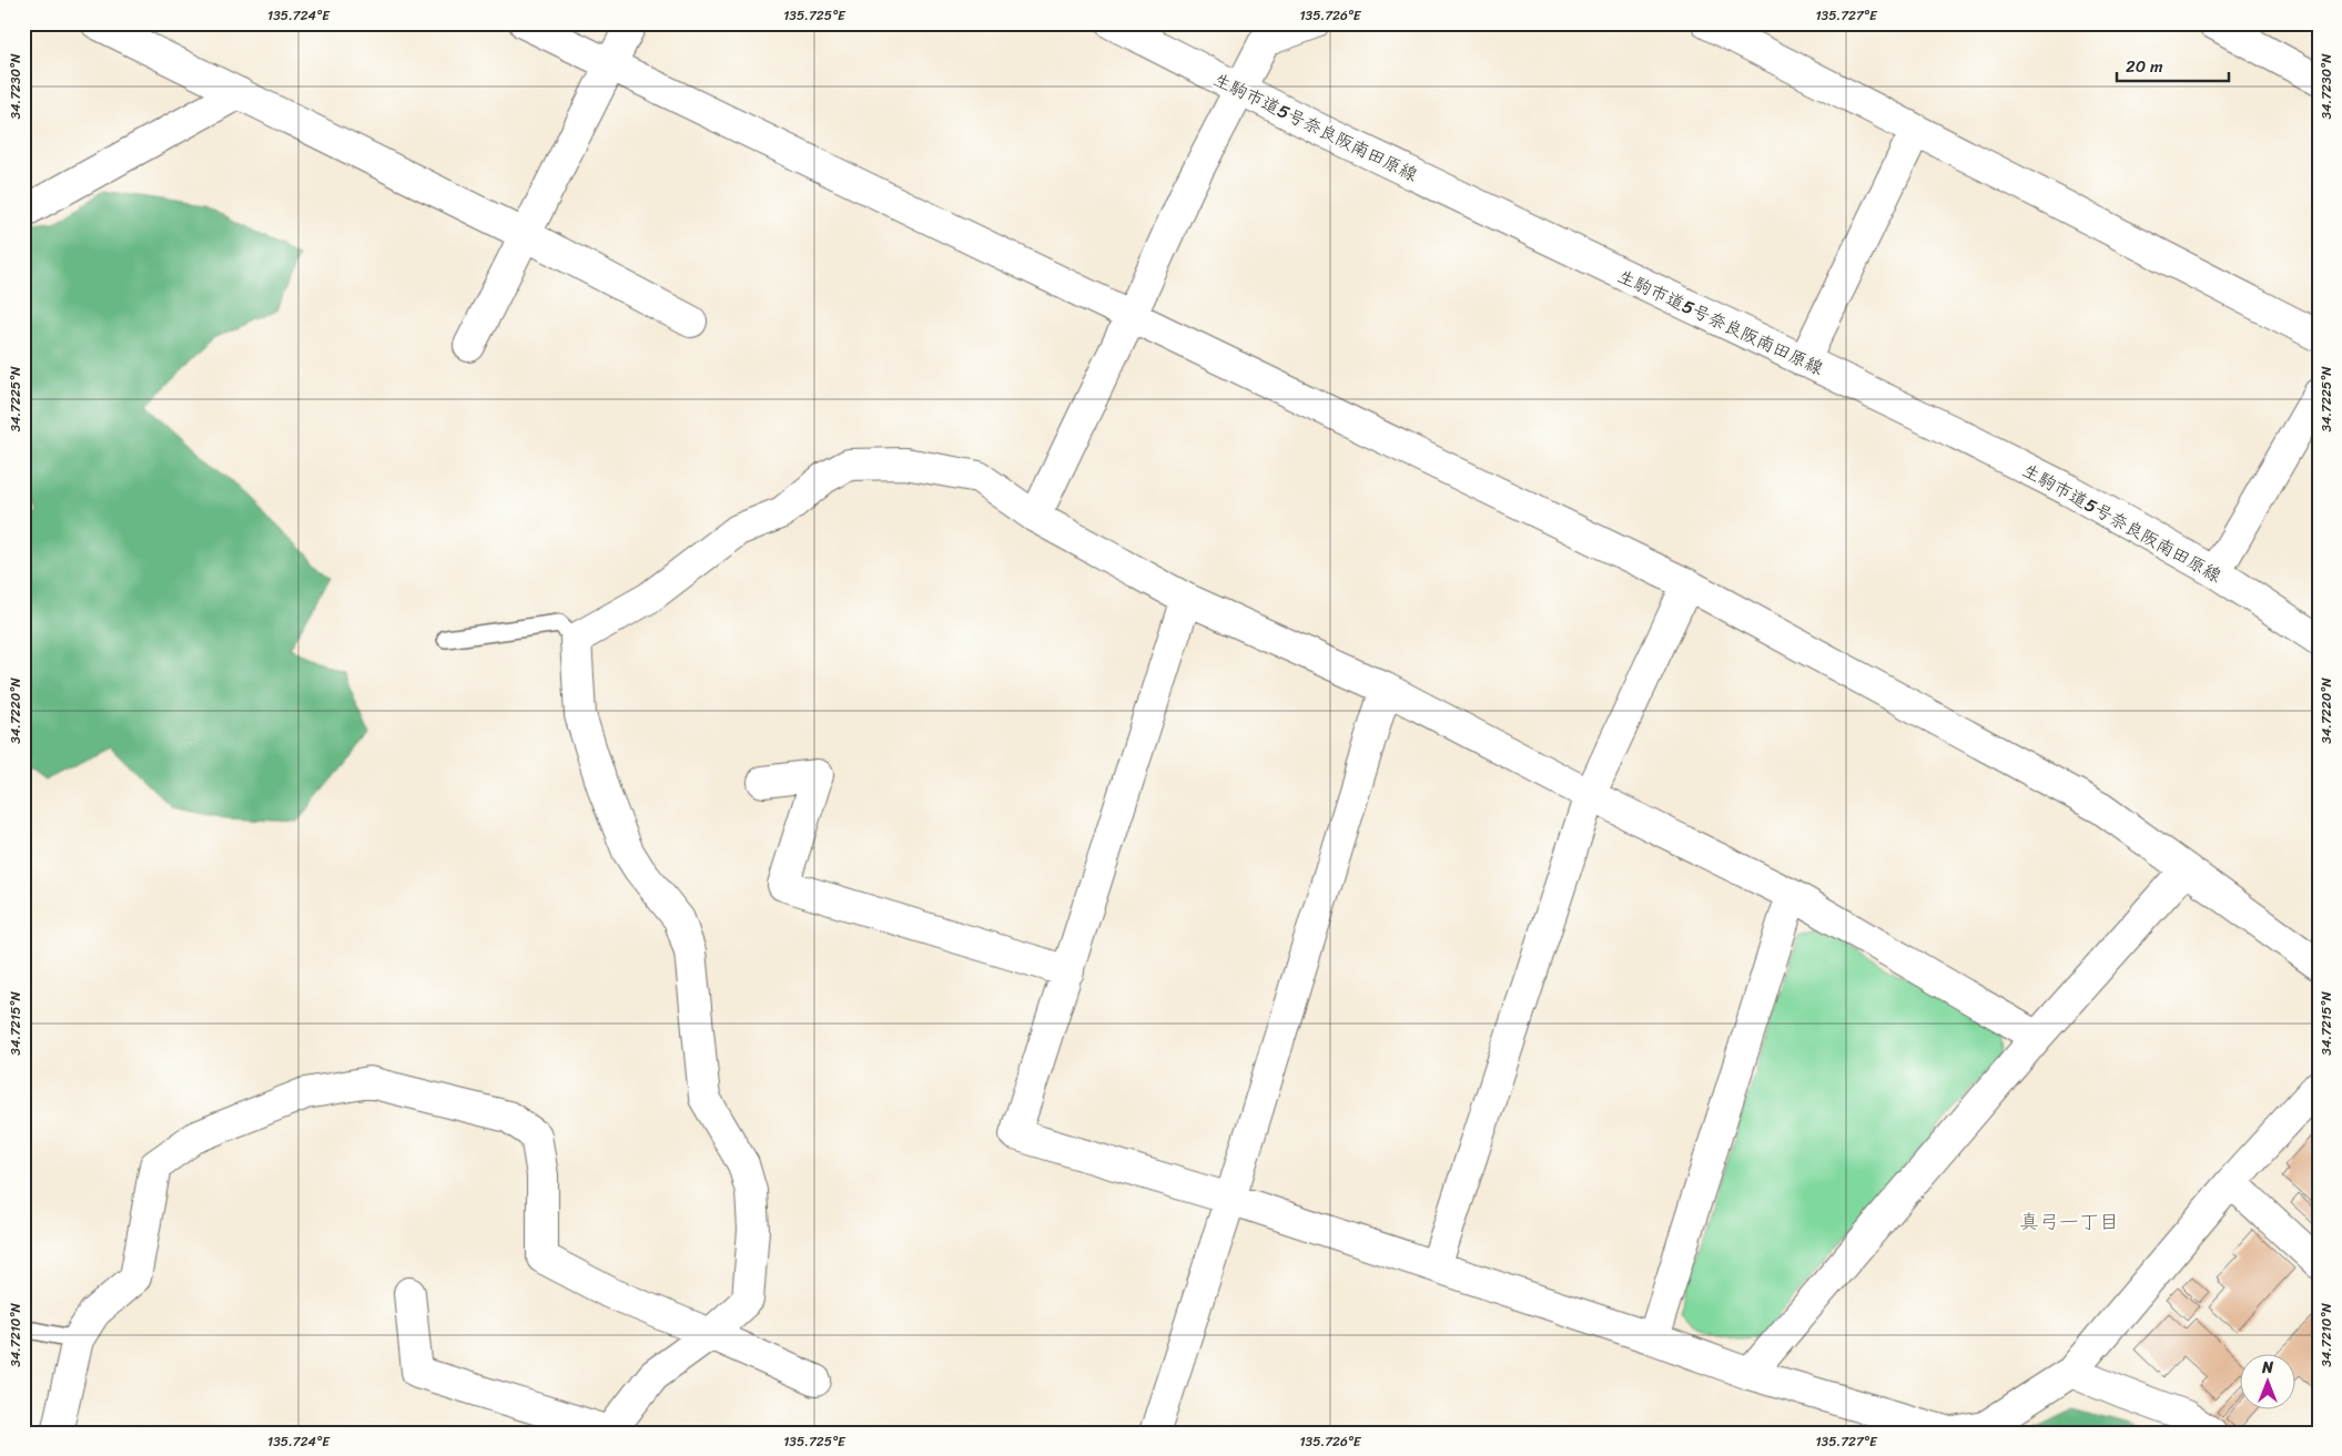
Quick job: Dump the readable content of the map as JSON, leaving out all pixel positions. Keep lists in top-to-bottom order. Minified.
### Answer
{"streets":{"street":["生駒市道5号奈良阪南田原線"]},"districts":["真弓一丁目"],"scale_bar":"20 m","north":"top","coordinates":["135.724°E","135.725°E","135.726°E","135.727°E","34.7230°N","34.7225°N","34.7220°N","34.7215°N","34.7210°N"]}
